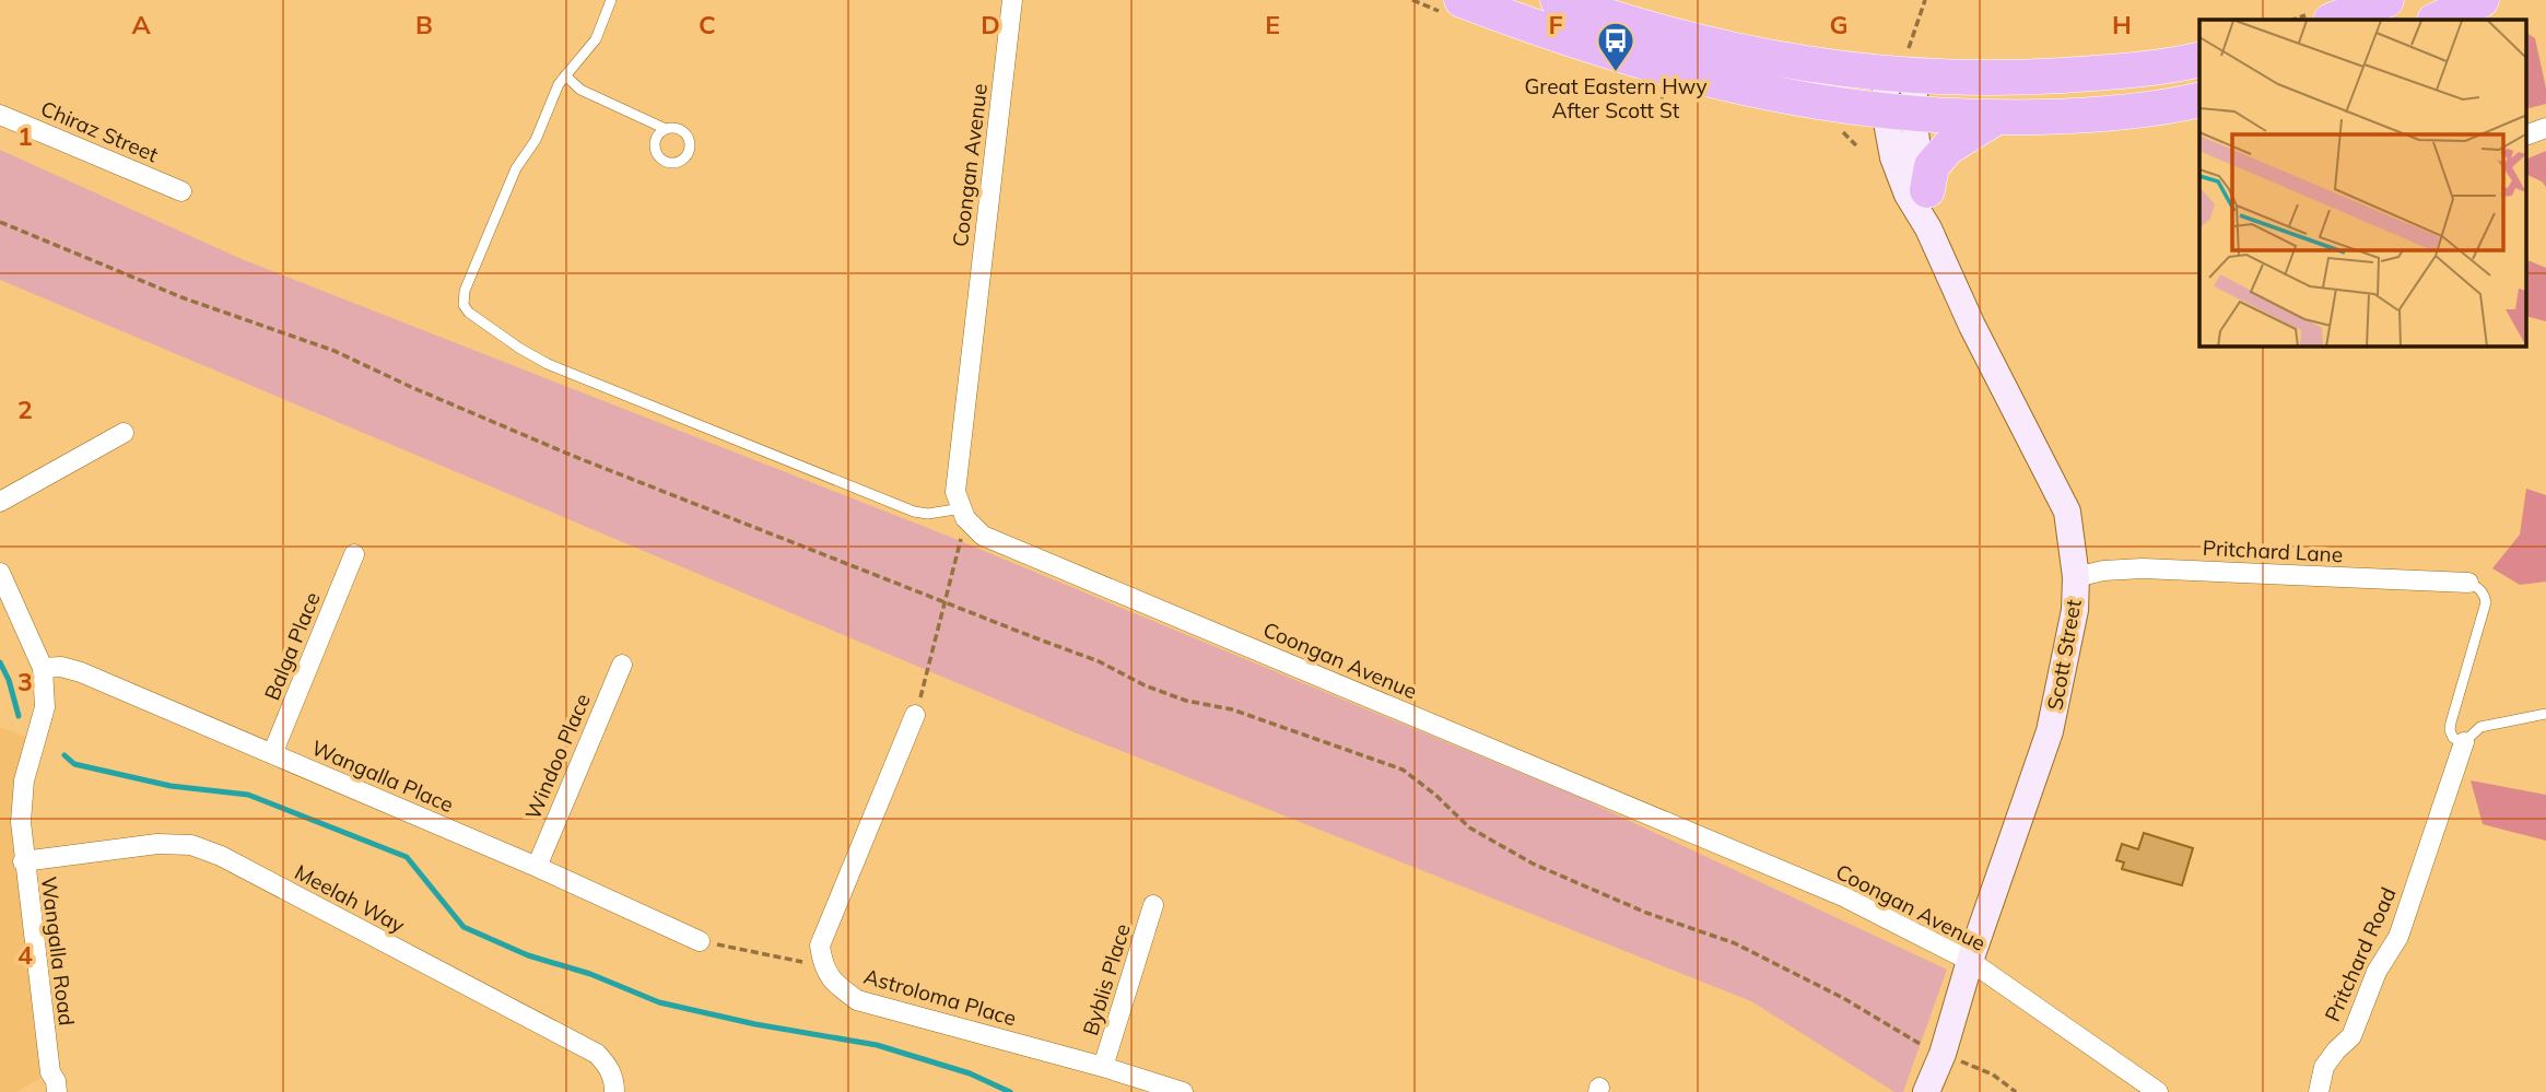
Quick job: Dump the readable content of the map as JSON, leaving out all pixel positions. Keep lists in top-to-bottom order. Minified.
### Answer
{"streets":{"main road":["Scott Street"],"street":["Chiraz Street","Coongan Avenue","Pritchard Lane","Balga Place","Windoo Place","Wangalla Place","Meelah Way","Wangalla Road","Pritchard Road","Byblis Place","Astroloma Place"]},"crossings":[["Coongan Avenue","Scott Street"],["Pritchard Lane","Scott Street"],["Balga Place","Wangalla Place"],["Windoo Place","Wangalla Place"],["Wangalla Place","Wangalla Road"],["Meelah Way","Wangalla Road"],["Byblis Place","Astroloma Place"]],"places":{"bus stop":["Great Eastern Hwy After Scott St"]},"grid":{"columns":["A","B","C","D","E","F","G","H"],"rows":["1","2","3","4"]}}
